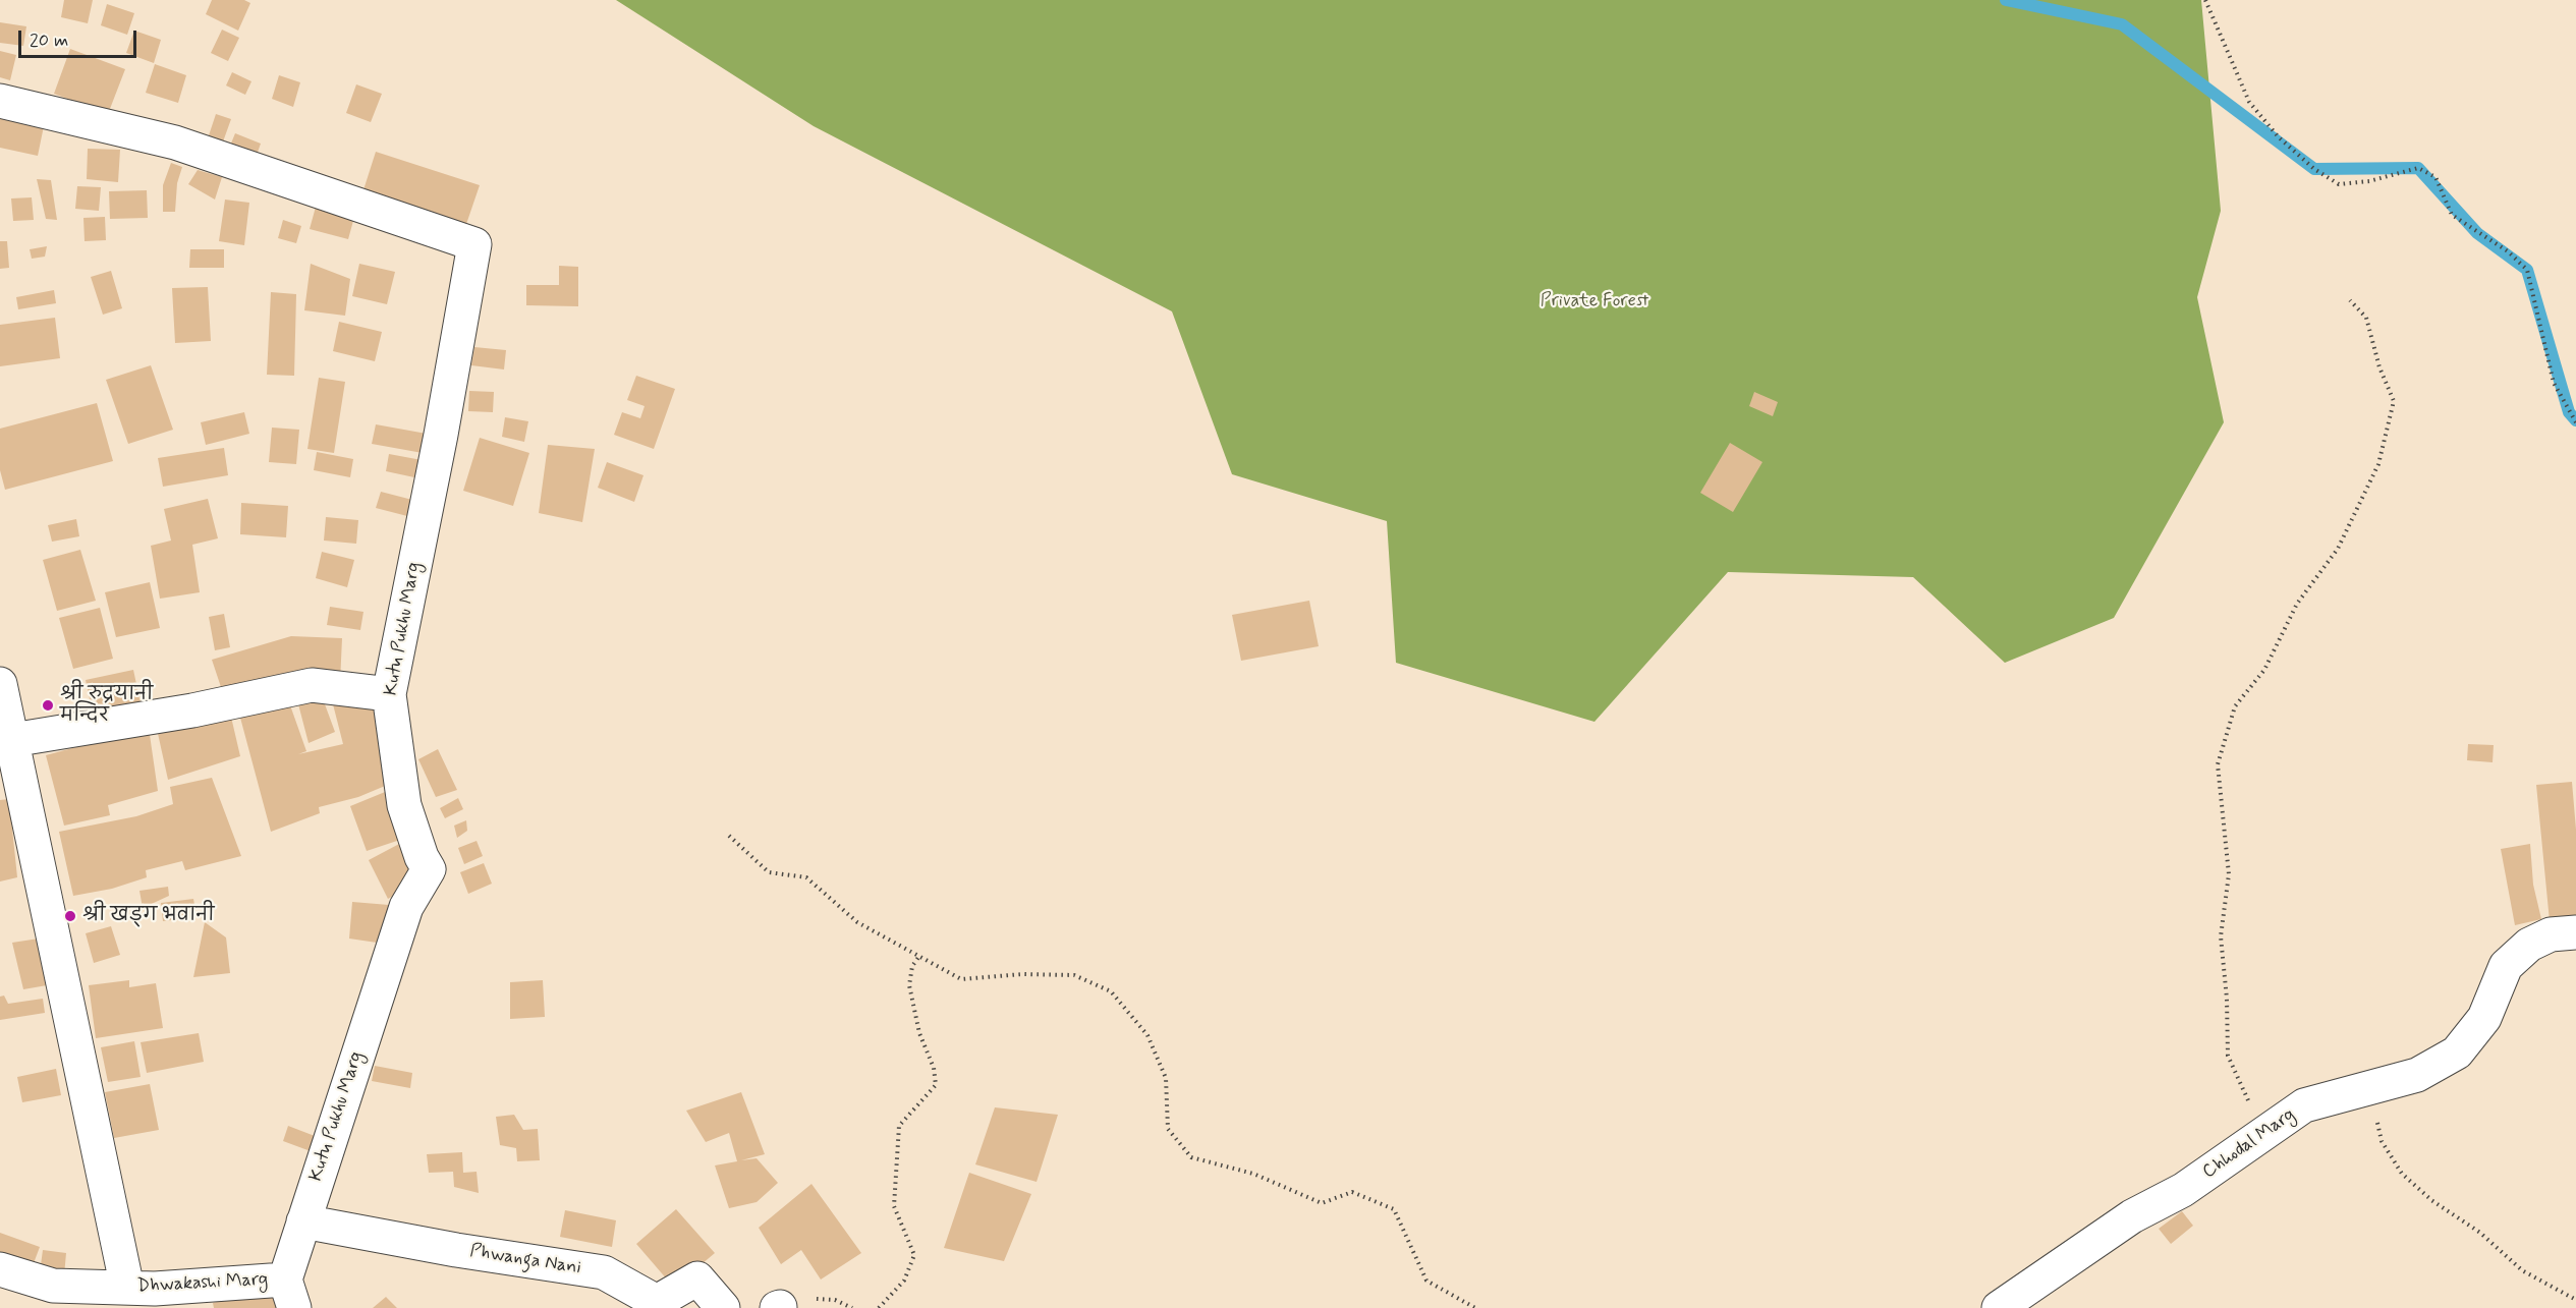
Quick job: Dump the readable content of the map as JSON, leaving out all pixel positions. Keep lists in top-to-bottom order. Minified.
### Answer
{"streets":{"street":["Kutu Pukhu Marg","Chhodal Marg","Phwanga Nani","Dhwakashi Marg"]},"crossings":[["Kutu Pukhu Marg","Phwanga Nani"],["Kutu Pukhu Marg","Dhwakashi Marg"]],"parks":["Private Forest"],"places":["श्री रुद्रयानी मन्दिर","श्री खड्ग भवानी"],"scale_bar":"20 m"}
